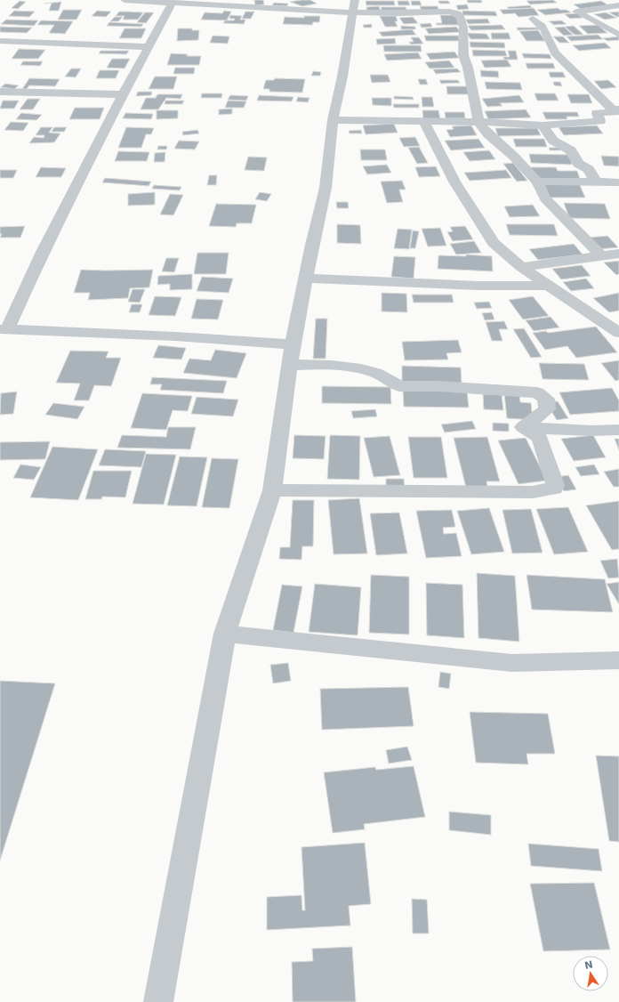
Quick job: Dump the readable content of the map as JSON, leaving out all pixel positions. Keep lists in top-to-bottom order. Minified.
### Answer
{"north":"top"}
